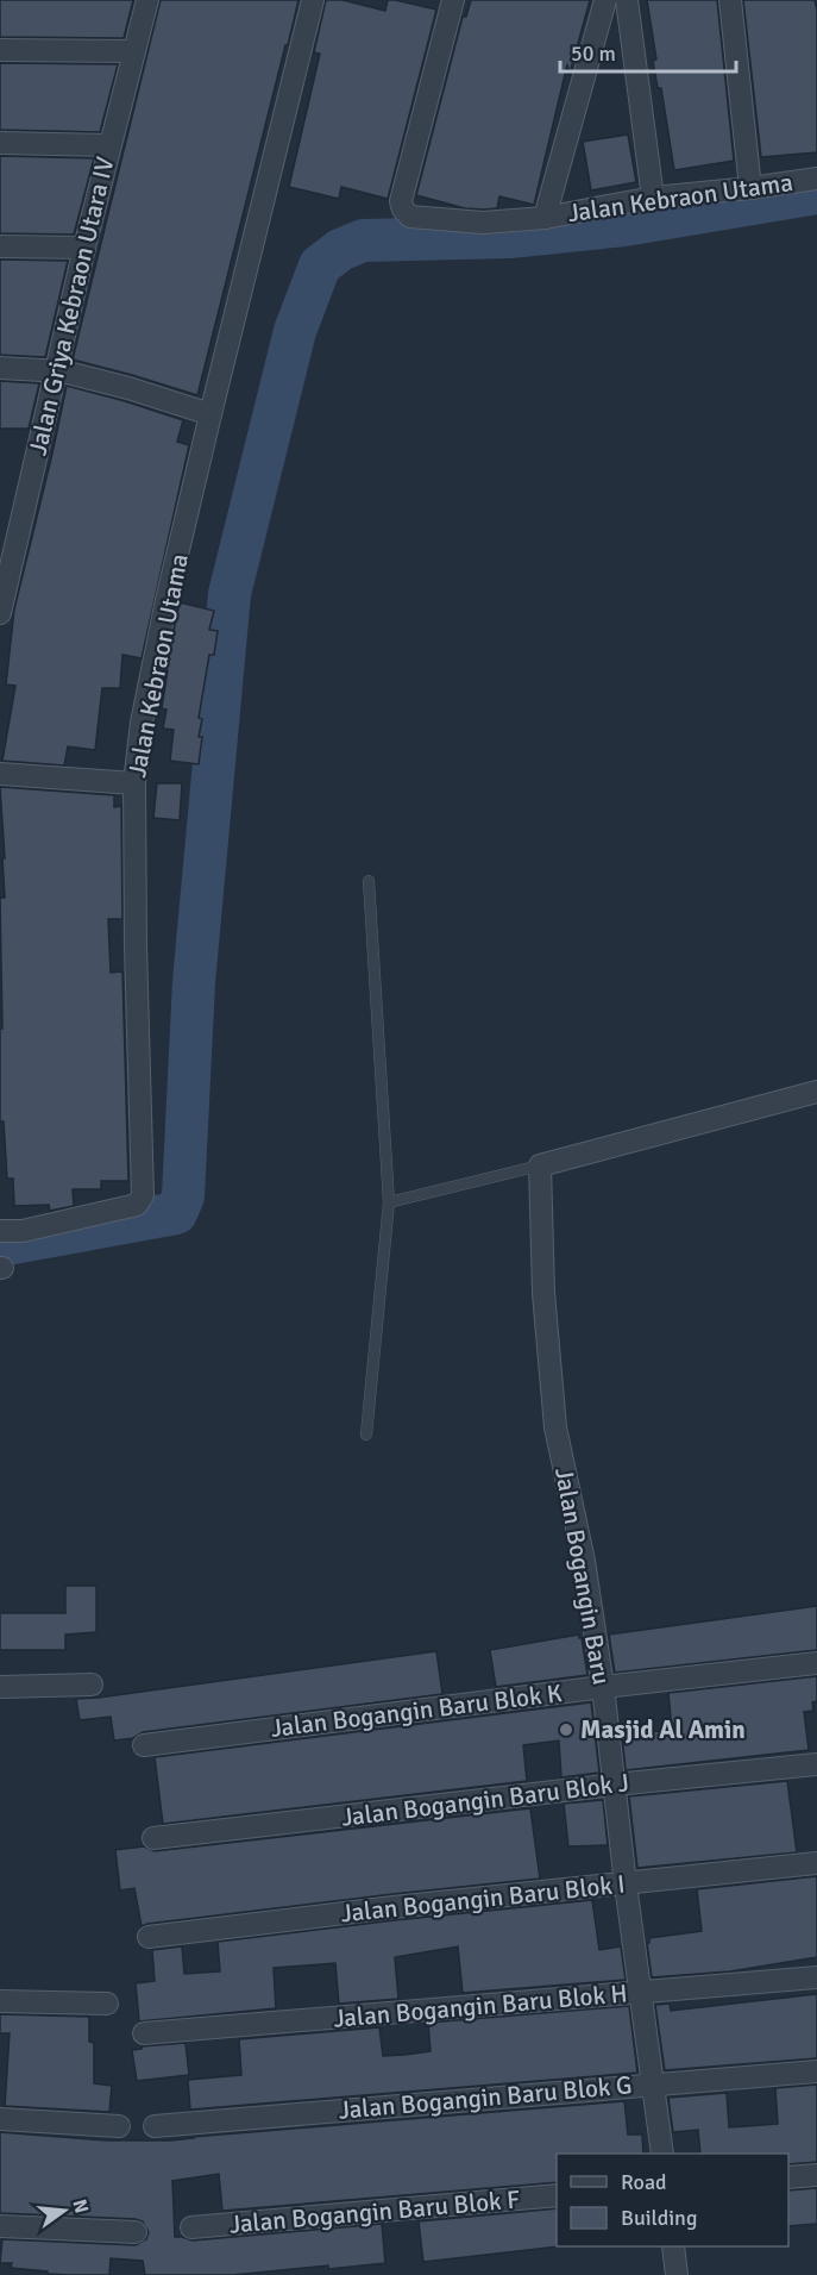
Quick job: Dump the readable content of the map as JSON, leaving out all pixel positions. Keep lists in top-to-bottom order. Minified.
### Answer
{"streets":{"street":["Jalan Kebraon Utama","Jalan Griya Kebraon Utara IV","Jalan Bogangin Baru","Jalan Bogangin Baru Blok K","Jalan Bogangin Baru Blok J","Jalan Bogangin Baru Blok I","Jalan Bogangin Baru Blok H","Jalan Bogangin Baru Blok G","Jalan Bogangin Baru Blok F"]},"crossings":[["Jalan Bogangin Baru","Jalan Bogangin Baru Blok K"],["Jalan Bogangin Baru","Jalan Bogangin Baru Blok J"],["Jalan Bogangin Baru","Jalan Bogangin Baru Blok I"],["Jalan Bogangin Baru","Jalan Bogangin Baru Blok H"],["Jalan Bogangin Baru","Jalan Bogangin Baru Blok G"]],"places":["Masjid Al Amin"],"legend":["Road","Building"],"scale_bar":"50 m","north":"right"}
